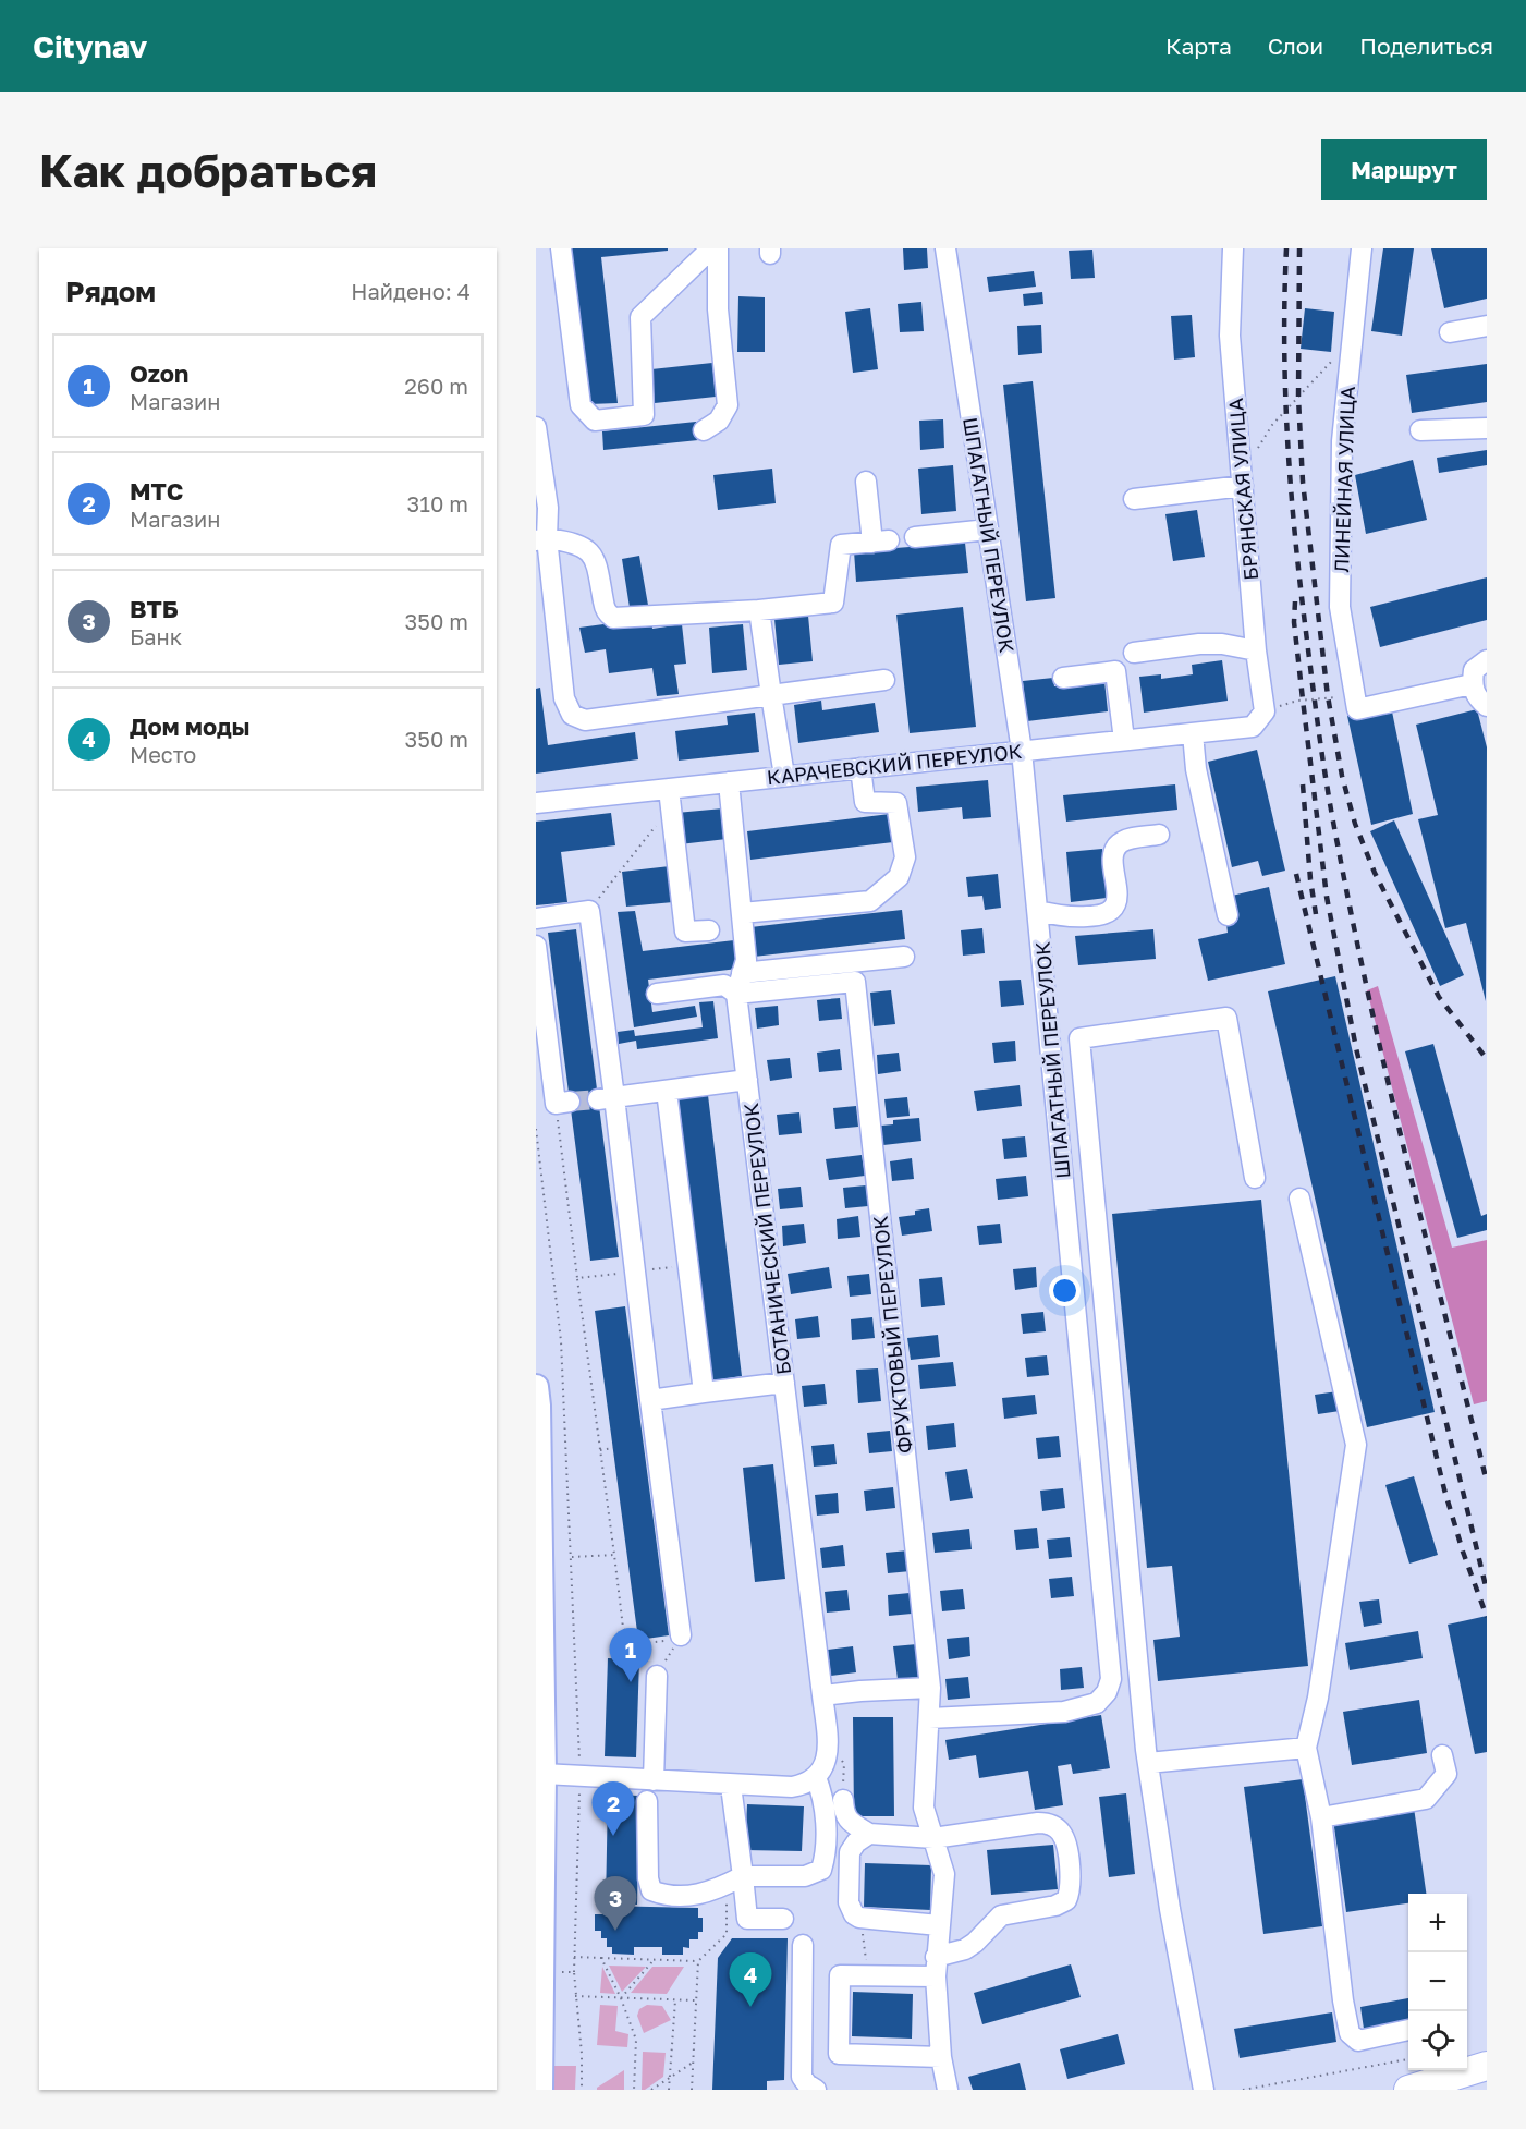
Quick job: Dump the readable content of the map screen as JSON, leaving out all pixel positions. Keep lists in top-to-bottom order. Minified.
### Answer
{"streets":{"street":["ЛИНЕЙНАЯ УЛИЦА","БРЯНСКАЯ УЛИЦА","ШПАГАТНЫЙ ПЕРЕУЛОК","КАРАЧЕВСКИЙ ПЕРЕУЛОК","БОТАНИЧЕСКИЙ ПЕРЕУЛОК","ФРУКТОВЫЙ ПЕРЕУЛОК"]},"crossings":[["БРЯНСКАЯ УЛИЦА","КАРАЧЕВСКИЙ ПЕРЕУЛОК"],["ШПАГАТНЫЙ ПЕРЕУЛОК","КАРАЧЕВСКИЙ ПЕРЕУЛОК"],["ШПАГАТНЫЙ ПЕРЕУЛОК","ФРУКТОВЫЙ ПЕРЕУЛОК"],["КАРАЧЕВСКИЙ ПЕРЕУЛОК","БОТАНИЧЕСКИЙ ПЕРЕУЛОК"],["БОТАНИЧЕСКИЙ ПЕРЕУЛОК","ФРУКТОВЫЙ ПЕРЕУЛОК"]],"page":{"header":"Citynav","nav":["Карта","Слои","Поделиться"],"buttons":"Маршрут","title":"Как добраться","heading":["Рядом","Найдено: 4"],"list":[{"mark":"1","name":"Ozon","note":"Магазин","value":"260 m"},{"mark":"2","name":"МТС","note":"Магазин","value":"310 m"},{"mark":"3","name":"ВТБ","note":"Банк","value":"350 m"},{"mark":"4","name":"Дом моды","note":"Место","value":"350 m"}],"pins":["1","2","3","4"],"map_buttons":["+","−"]}}
